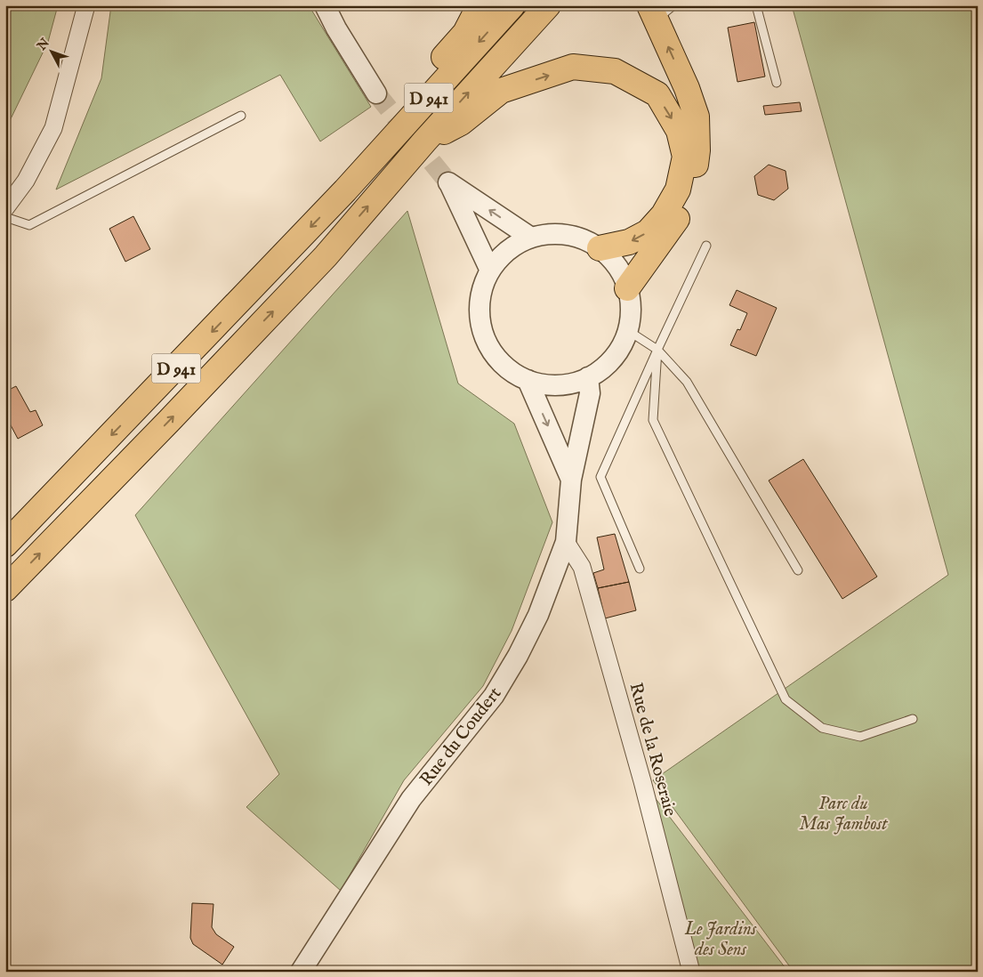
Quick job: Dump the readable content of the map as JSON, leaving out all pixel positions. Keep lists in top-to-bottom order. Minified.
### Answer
{"streets":{"highway":["D 941"],"street":["Rue du Coudert","Rue de la Roseraie"]},"crossings":[["Rue du Coudert","Rue de la Roseraie"]],"parks":["Parc du Mas Jambost","Le Jardins des Sens"],"north":"top left"}
